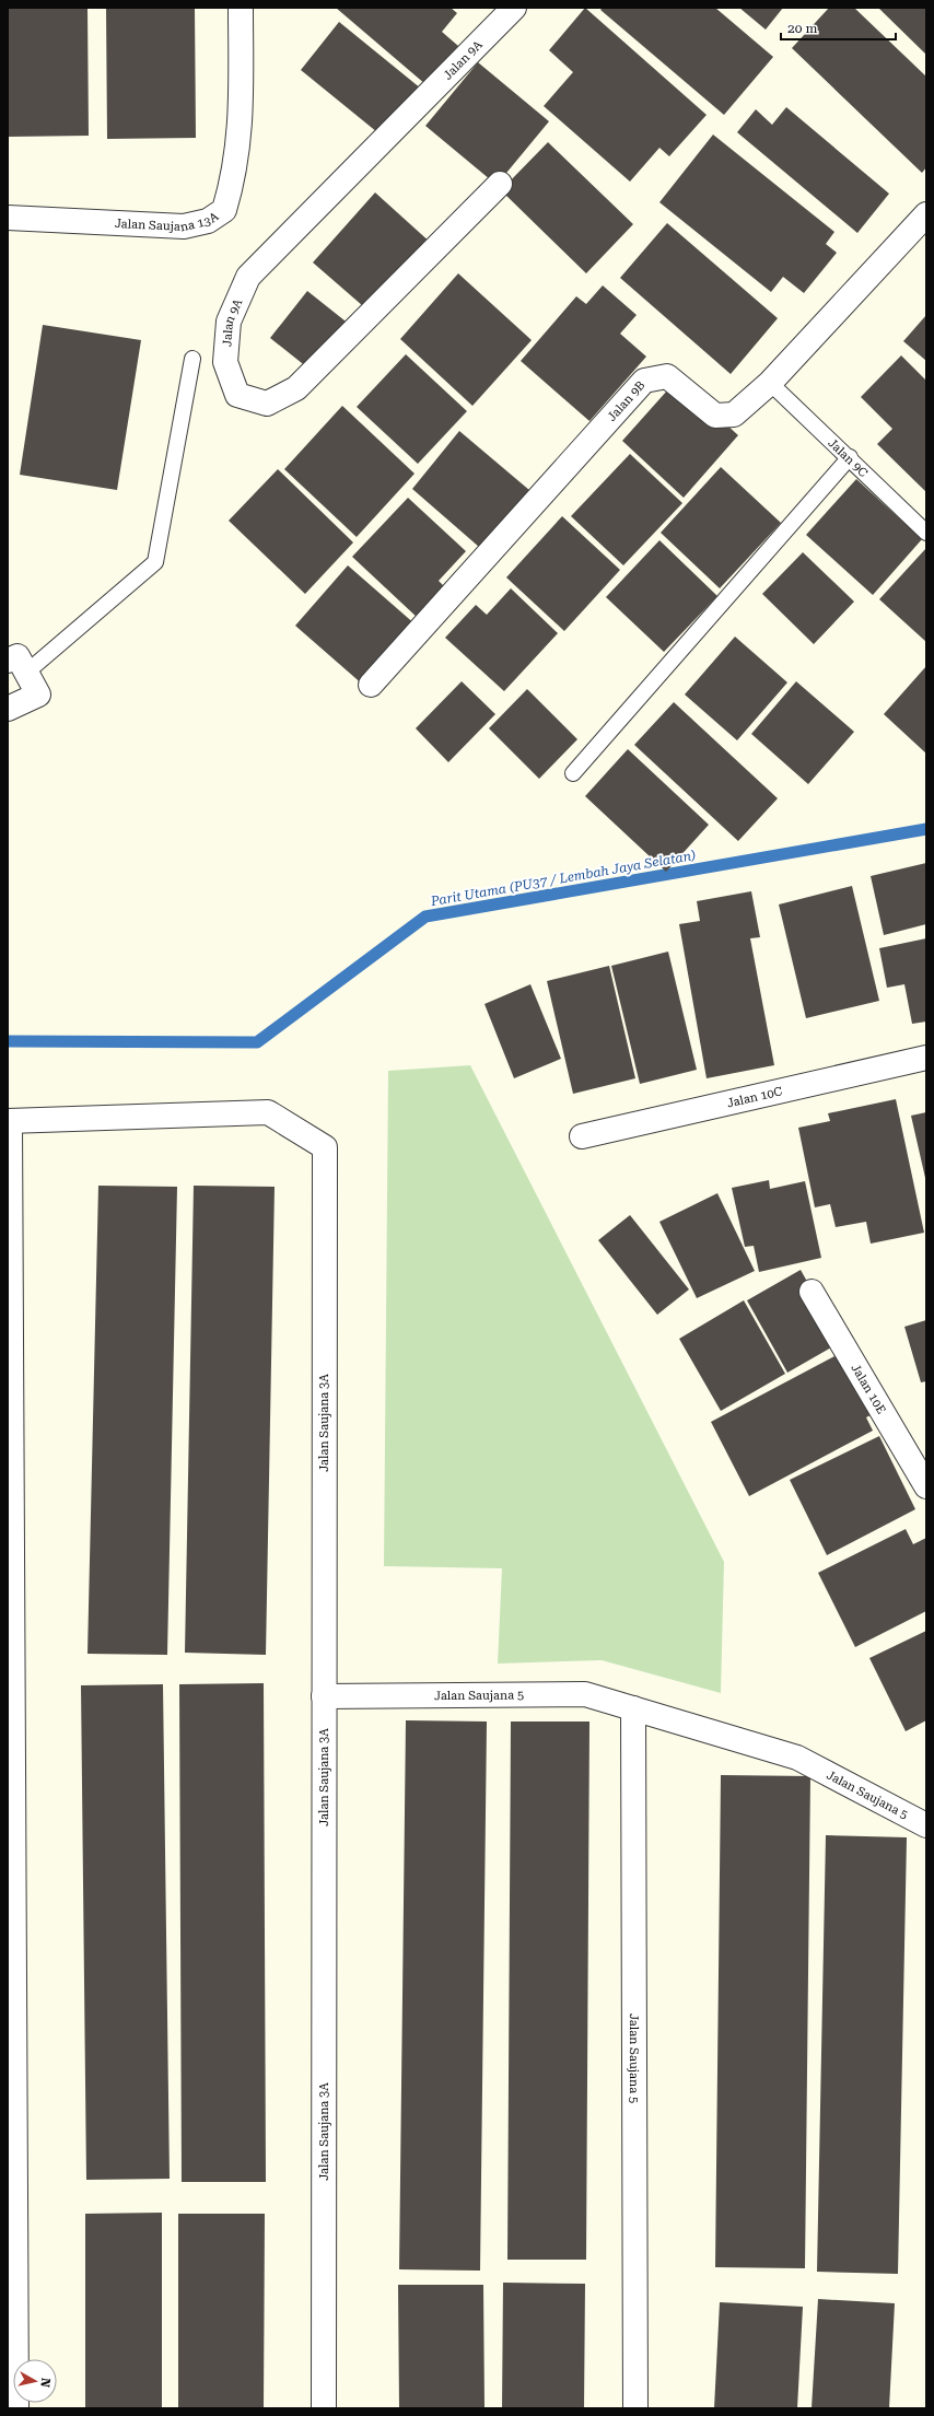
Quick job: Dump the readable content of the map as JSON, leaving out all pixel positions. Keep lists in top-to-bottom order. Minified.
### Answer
{"streets":{"street":["Jalan 9A","Jalan Saujana 13A","Jalan 9B","Jalan 10C","Jalan 10E","Jalan Saujana 3A","Jalan Saujana 5"],"lane":["Jalan 9C"]},"crossings":[["Jalan 9B","Jalan 9C"],["Jalan Saujana 3A","Jalan Saujana 5"]],"water":["Parit Utama (PU37 / Lembah Jaya Selatan)"],"scale_bar":"20 m","north":"right"}
